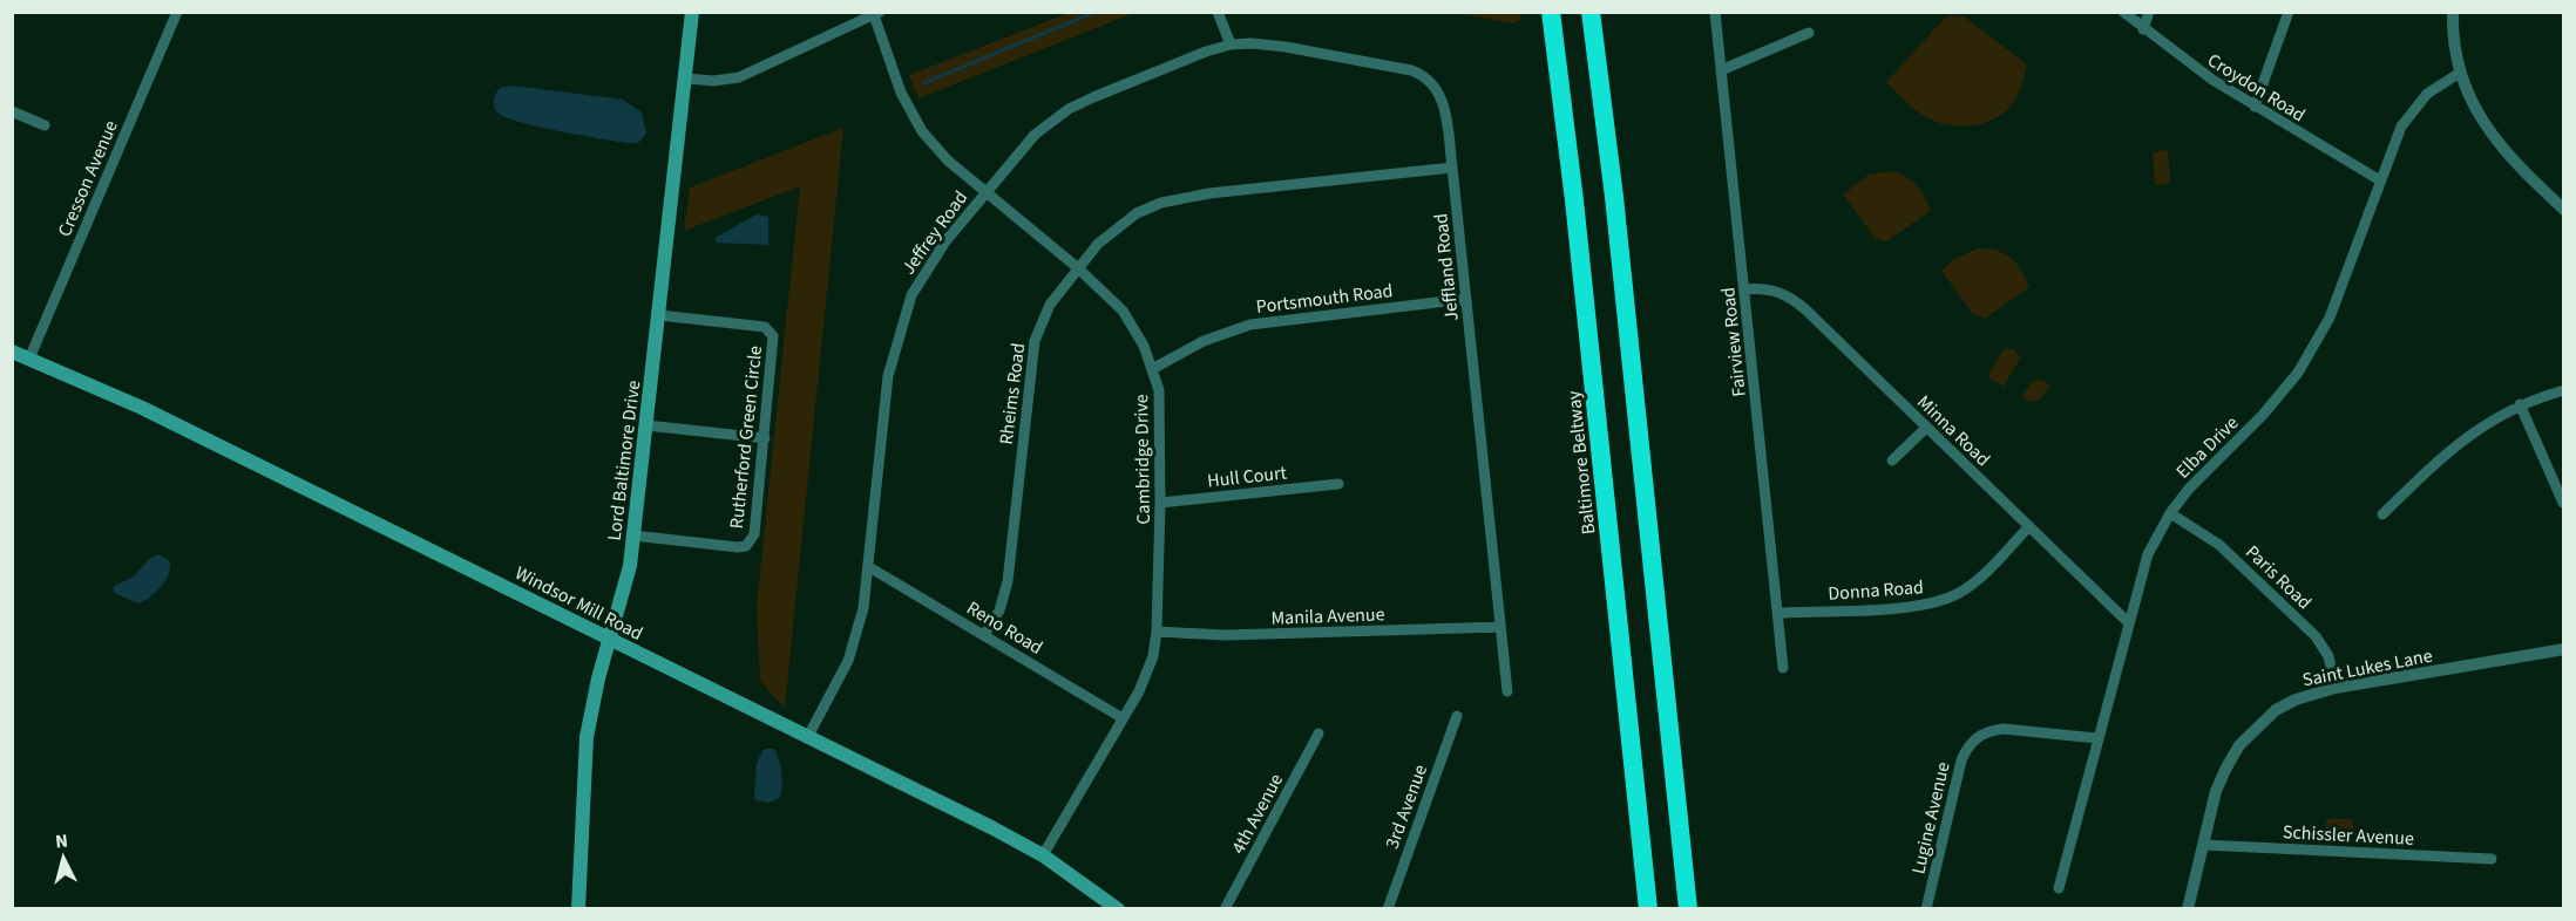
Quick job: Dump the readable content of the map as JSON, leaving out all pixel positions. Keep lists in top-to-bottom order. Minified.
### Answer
{"streets":{"highway":["Baltimore Beltway"],"main road":["Lord Baltimore Drive","Windsor Mill Road"],"street":["Croydon Road","Cresson Avenue","Jeffrey Road","Jeffland Road","Portsmouth Road","Fairview Road","Rheims Road","Minna Road","Rutherford Green Circle","Elba Drive","Cambridge Drive","Hull Court","Paris Road","Donna Road","Manila Avenue","Reno Road","Saint Lukes Lane","3rd Avenue","4th Avenue","Lugine Avenue","Schissler Avenue"]},"crossings":[["Croydon Road","Elba Drive"],["Cresson Avenue","Windsor Mill Road"],["Jeffrey Road","Jeffland Road"],["Jeffrey Road","Cambridge Drive"],["Jeffrey Road","Windsor Mill Road"],["Jeffrey Road","Reno Road"],["Jeffland Road","Portsmouth Road"],["Jeffland Road","Rheims Road"],["Jeffland Road","Manila Avenue"],["Portsmouth Road","Cambridge Drive"],["Fairview Road","Minna Road"],["Fairview Road","Donna Road"],["Rheims Road","Cambridge Drive"],["Rheims Road","Reno Road"],["Minna Road","Elba Drive"],["Minna Road","Donna Road"],["Rutherford Green Circle","Lord Baltimore Drive"],["Elba Drive","Paris Road"],["Elba Drive","Lugine Avenue"],["Cambridge Drive","Hull Court"],["Cambridge Drive","Windsor Mill Road"],["Cambridge Drive","Manila Avenue"],["Cambridge Drive","Reno Road"],["Lord Baltimore Drive","Windsor Mill Road"],["Paris Road","Saint Lukes Lane"],["Saint Lukes Lane","Schissler Avenue"]],"north":"top"}
